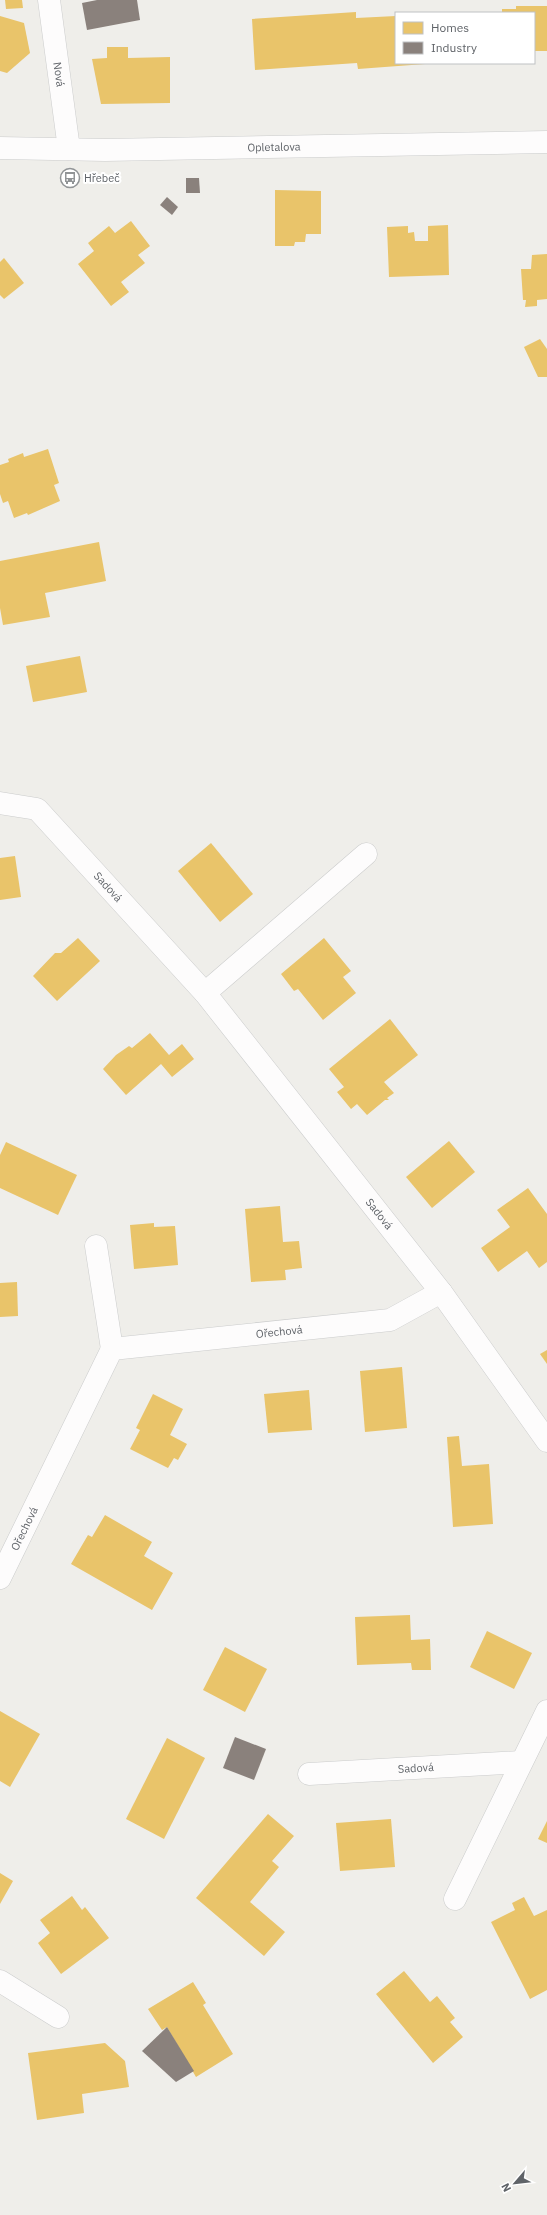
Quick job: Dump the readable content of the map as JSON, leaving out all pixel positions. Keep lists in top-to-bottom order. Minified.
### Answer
{"streets":{"street":["Nová","Opletalova","Sadová","Ořechová"]},"crossings":[["Nová","Opletalova"],["Sadová","Ořechová"]],"places":{"bus stop":["Hřebeč"]},"legend":["Homes","Industry"],"north":"bottom left"}
